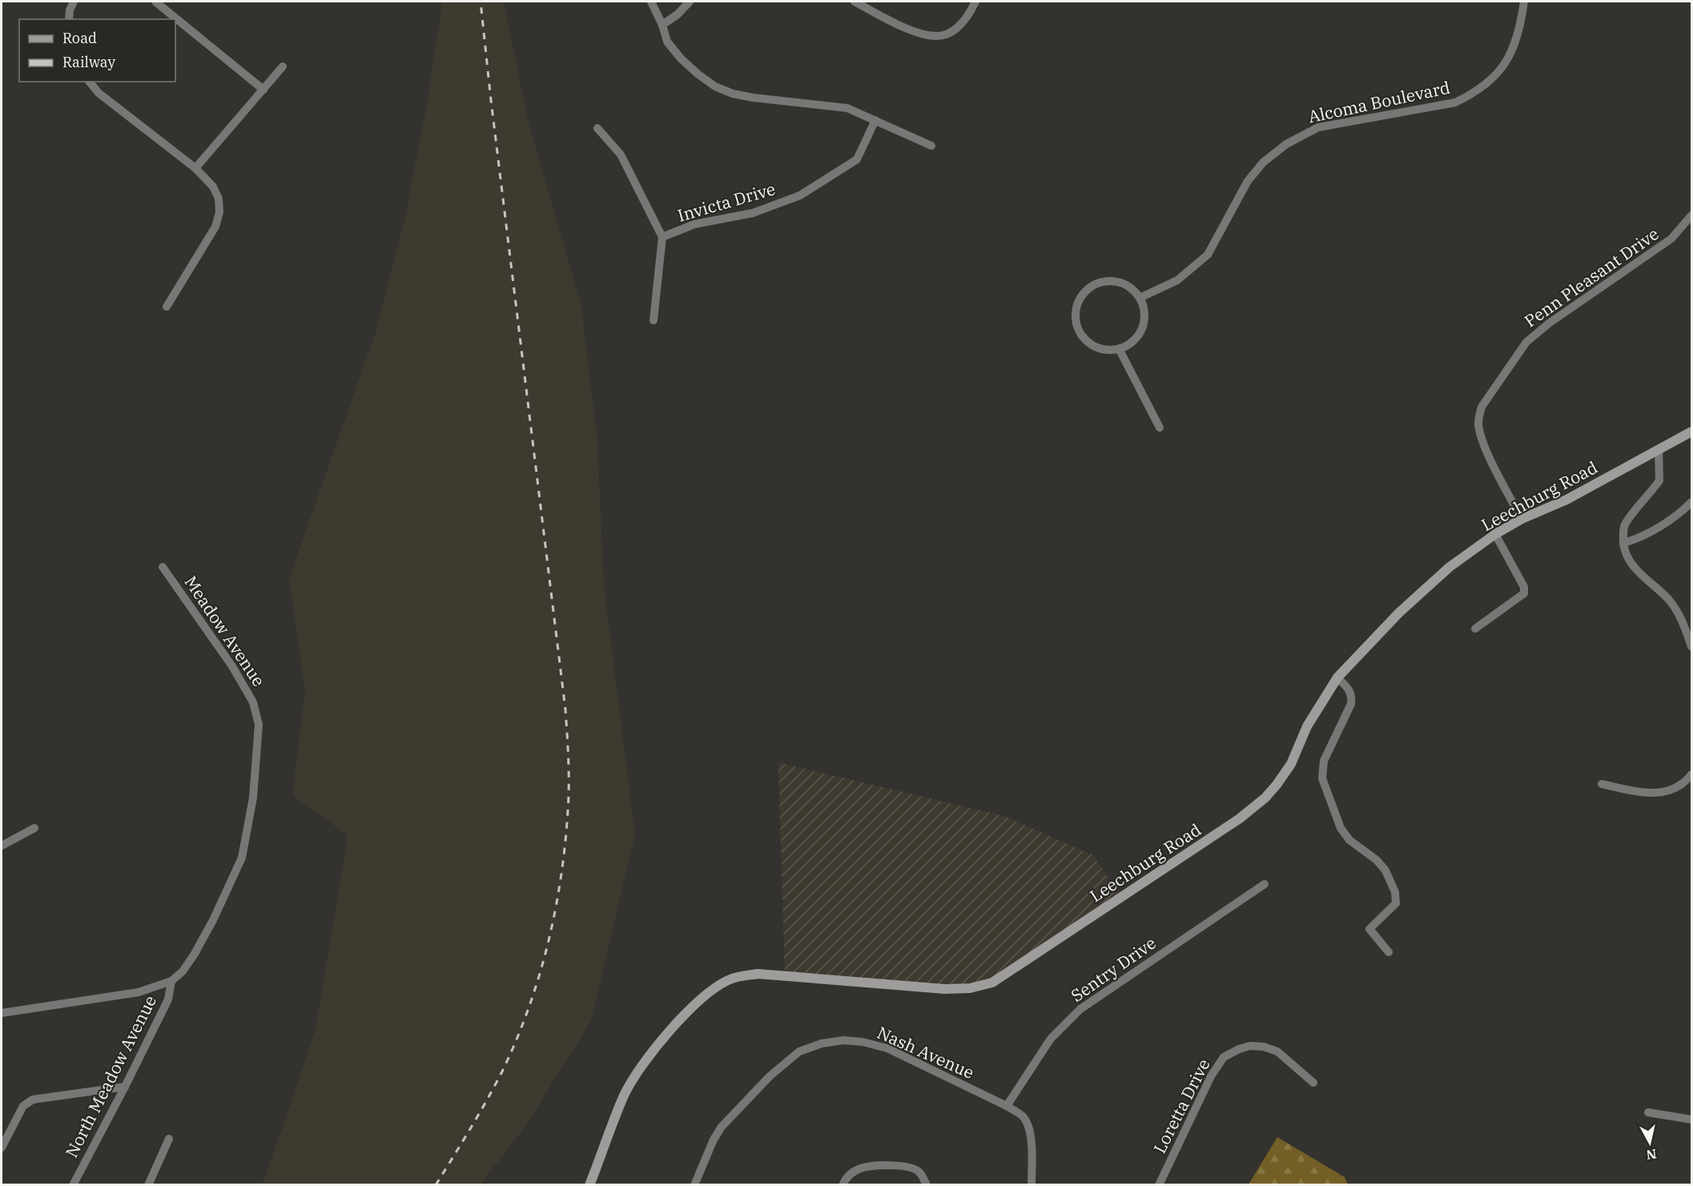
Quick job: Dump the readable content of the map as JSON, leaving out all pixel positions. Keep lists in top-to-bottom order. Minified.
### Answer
{"streets":{"street":["Alcoma Boulevard","Invicta Drive","Penn Pleasant Drive","Leechburg Road","Meadow Avenue","Sentry Drive","Nash Avenue","North Meadow Avenue","Loretta Drive"]},"crossings":[["Penn Pleasant Drive","Leechburg Road"],["Meadow Avenue","North Meadow Avenue"],["Sentry Drive","Nash Avenue"]],"legend":["Road","Railway"],"north":"bottom"}
